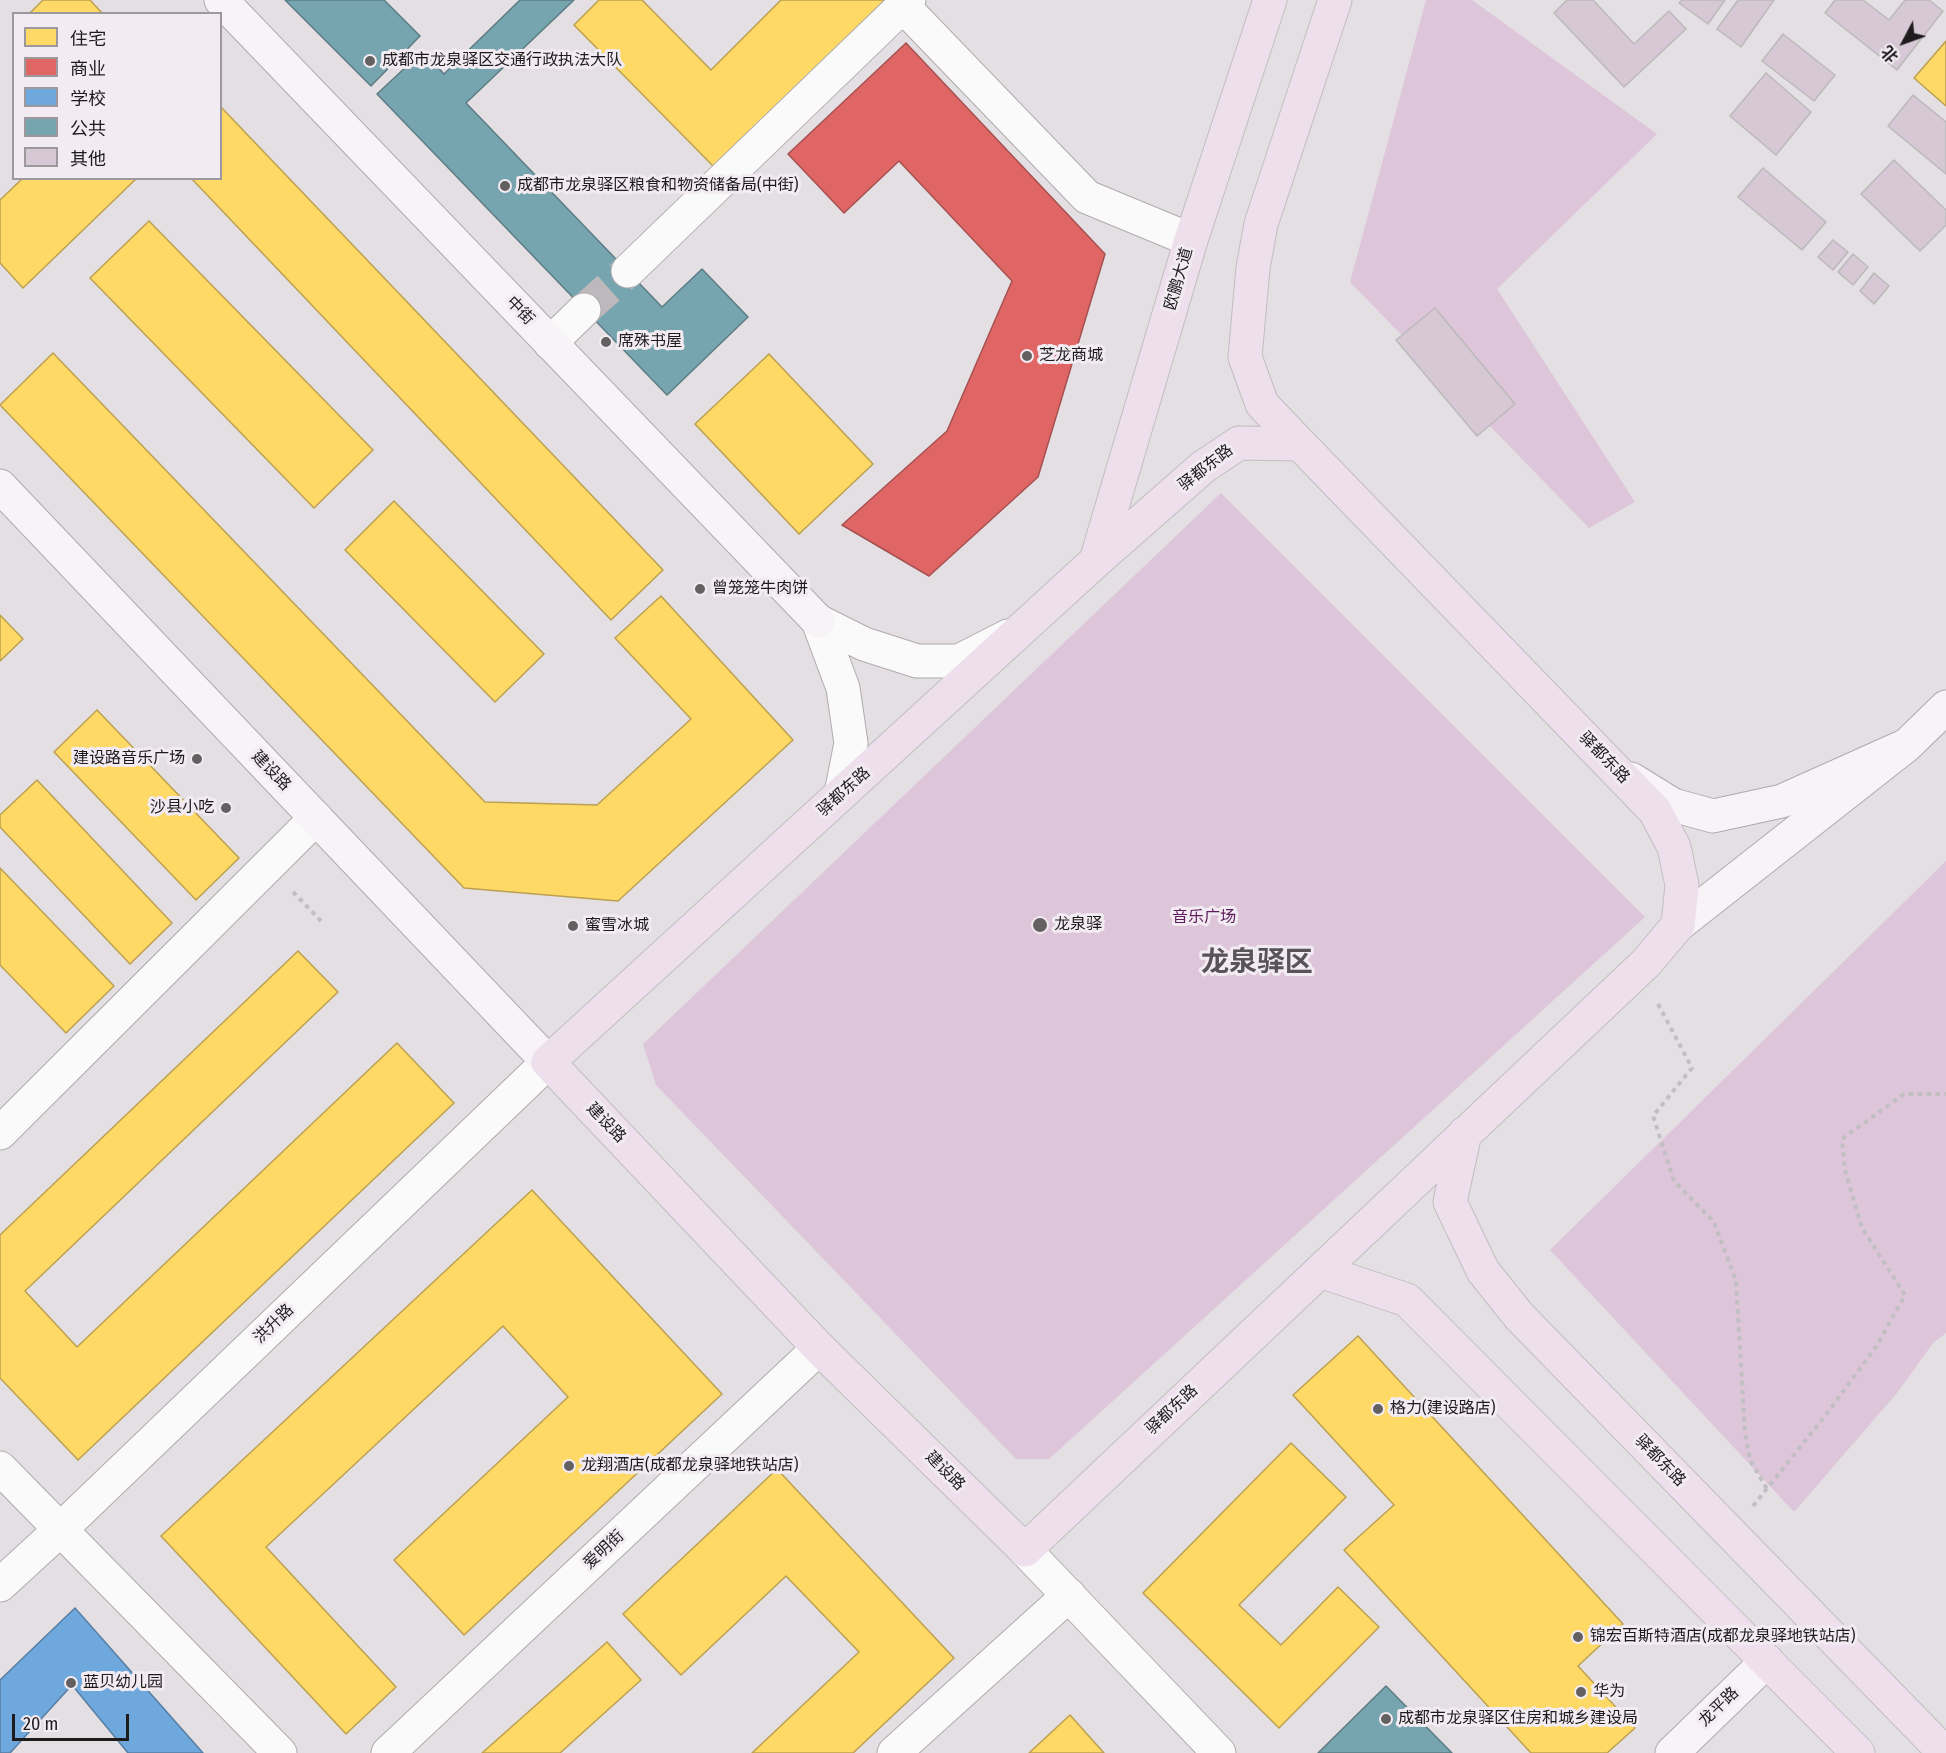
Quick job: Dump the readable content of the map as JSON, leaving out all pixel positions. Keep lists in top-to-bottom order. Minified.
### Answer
{"streets":{"highway":["欧鹏大道","驿都东路","建设路"],"street":["中街","洪升路","爱明街","龙平路"]},"crossings":[["欧鹏大道","驿都东路"],["驿都东路","建设路"],["驿都东路","洪升路"],["建设路","洪升路"],["建设路","爱明街"]],"districts":["龙泉驿区"],"parks":["音乐广场"],"places":["成都市龙泉驿区交通行政执法大队","成都市龙泉驿区粮食和物资储备局(中街)","席殊书屋","芝龙商城","曾笼笼牛肉饼","建设路音乐广场","沙县小吃","龙泉驿","蜜雪冰城","格力(建设路店)","龙翔酒店(成都龙泉驿地铁站店)","锦宏百斯特酒店(成都龙泉驿地铁站店)","蓝贝幼儿园","华为","成都市龙泉驿区住房和城乡建设局"],"legend":["住宅","商业","学校","公共","其他"],"scale_bar":"20 m","north":"bottom left"}
